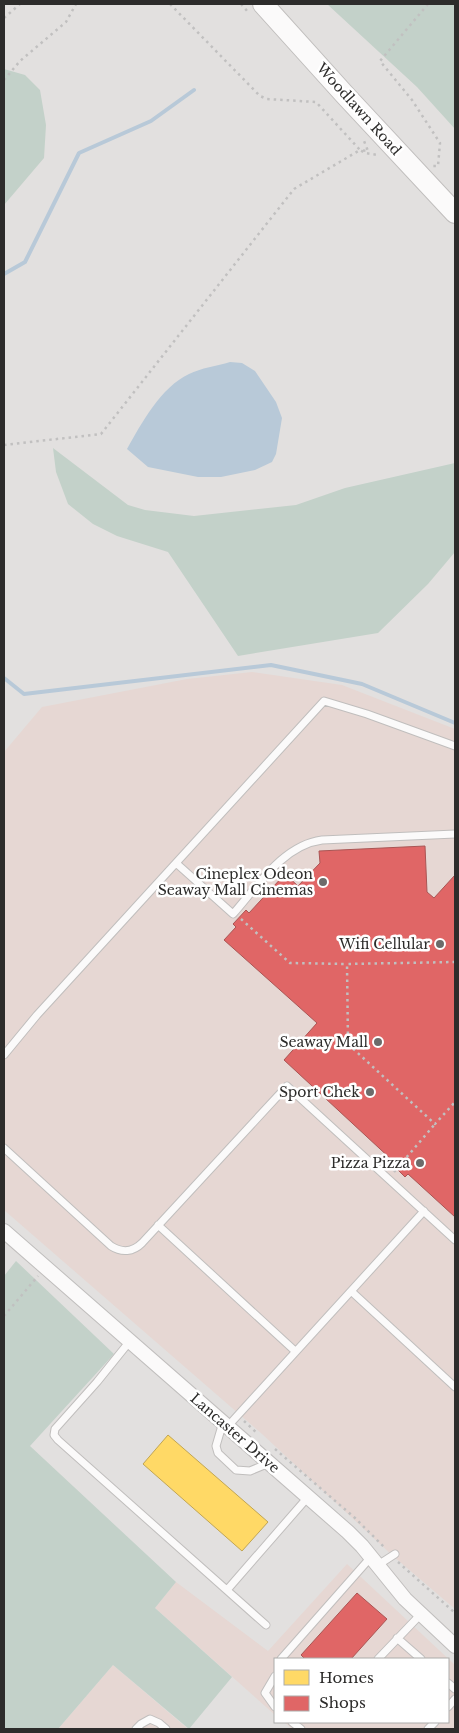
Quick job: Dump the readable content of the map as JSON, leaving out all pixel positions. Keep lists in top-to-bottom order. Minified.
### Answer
{"streets":{"main road":["Woodlawn Road"],"street":["Lancaster Drive"]},"places":["Cineplex Odeon Seaway Mall Cinemas","Wifi Cellular","Seaway Mall","Sport Chek","Pizza Pizza"],"legend":["Homes","Shops"]}
